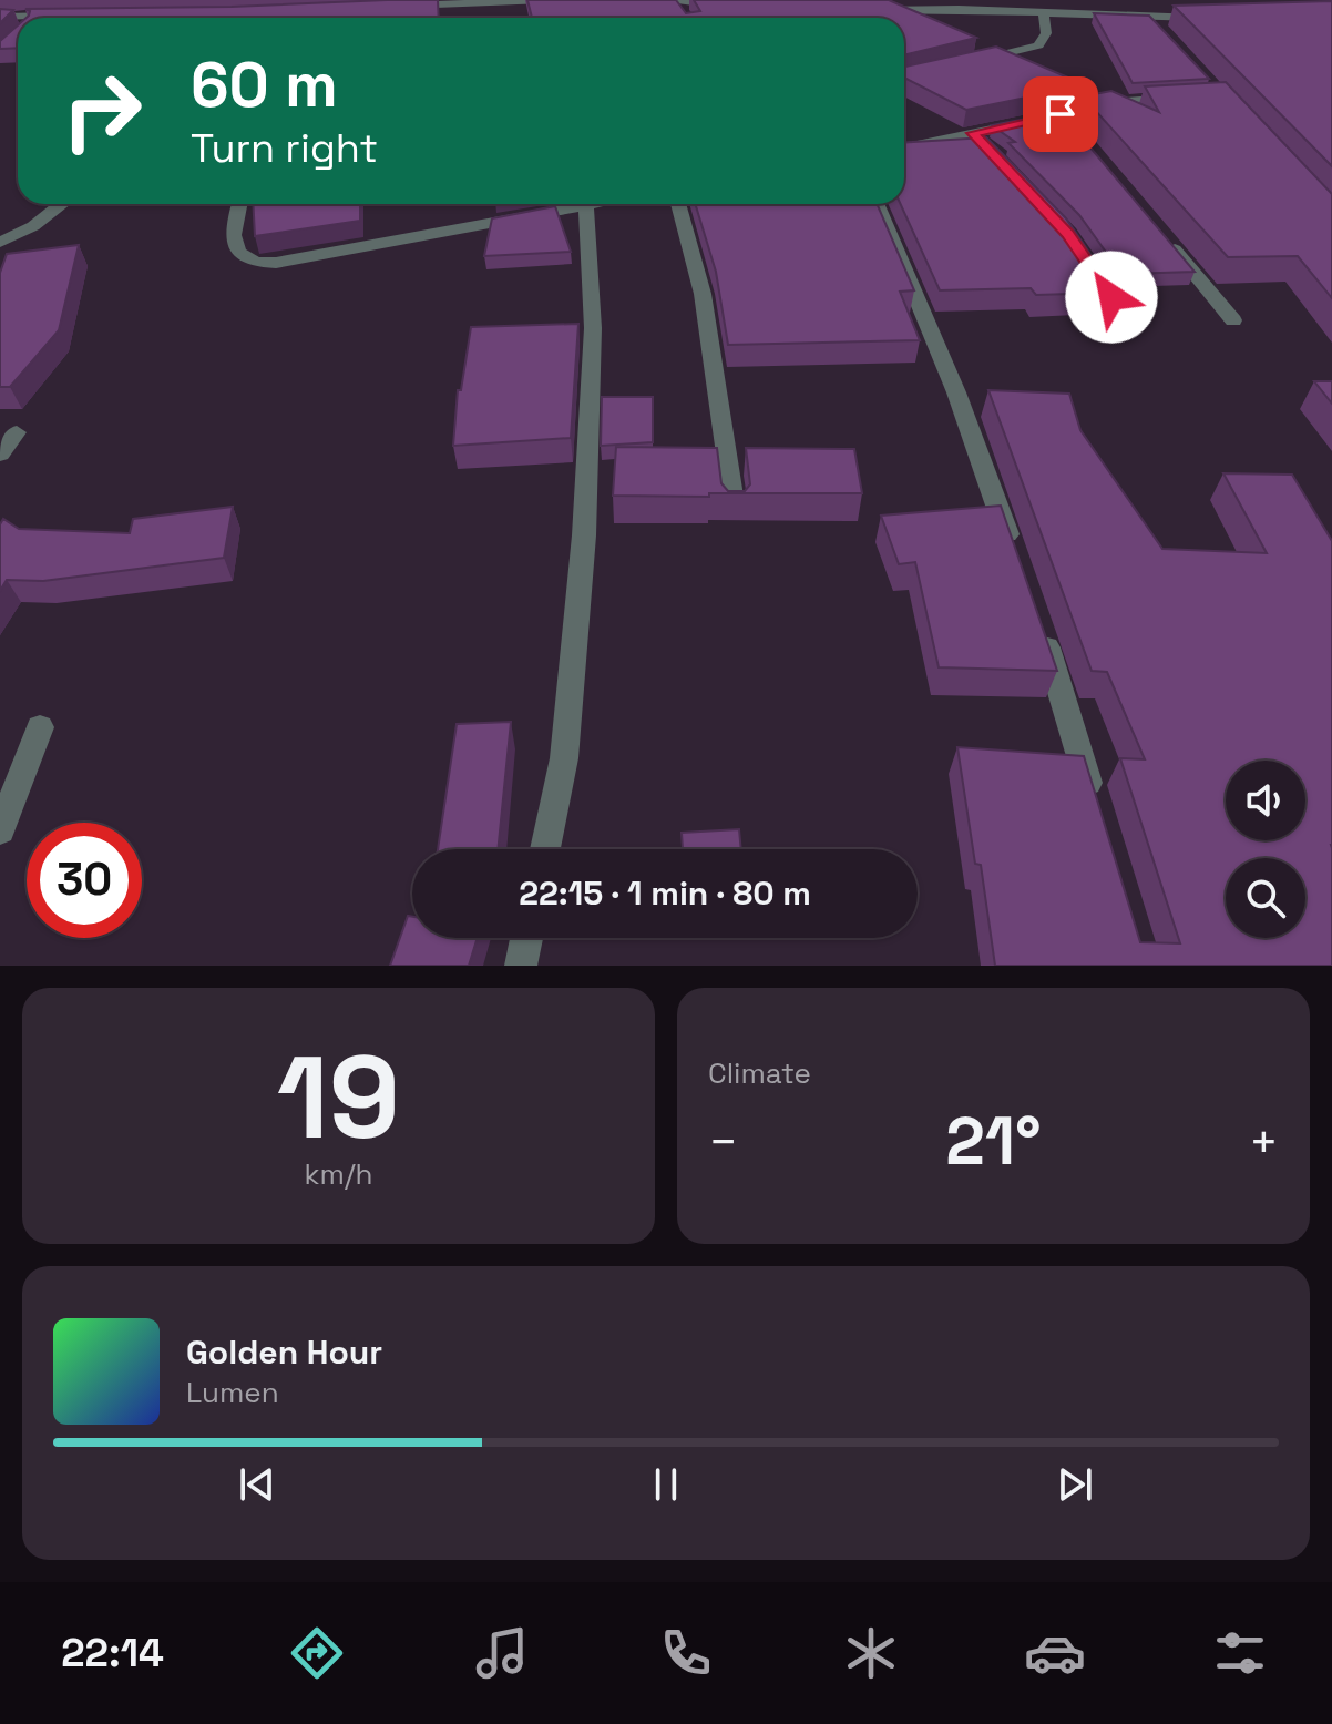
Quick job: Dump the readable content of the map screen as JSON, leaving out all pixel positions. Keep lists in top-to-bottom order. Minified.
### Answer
{"page":{"turn":["60 m","Turn right"],"limit":"30","trip":"22:15 · 1 min · 80 m","tile":[["19","km/h"],"Climate"],"heat":["−","21°","+"],"song":["Golden Hour","Lumen"],"tabs":"22:14"}}
